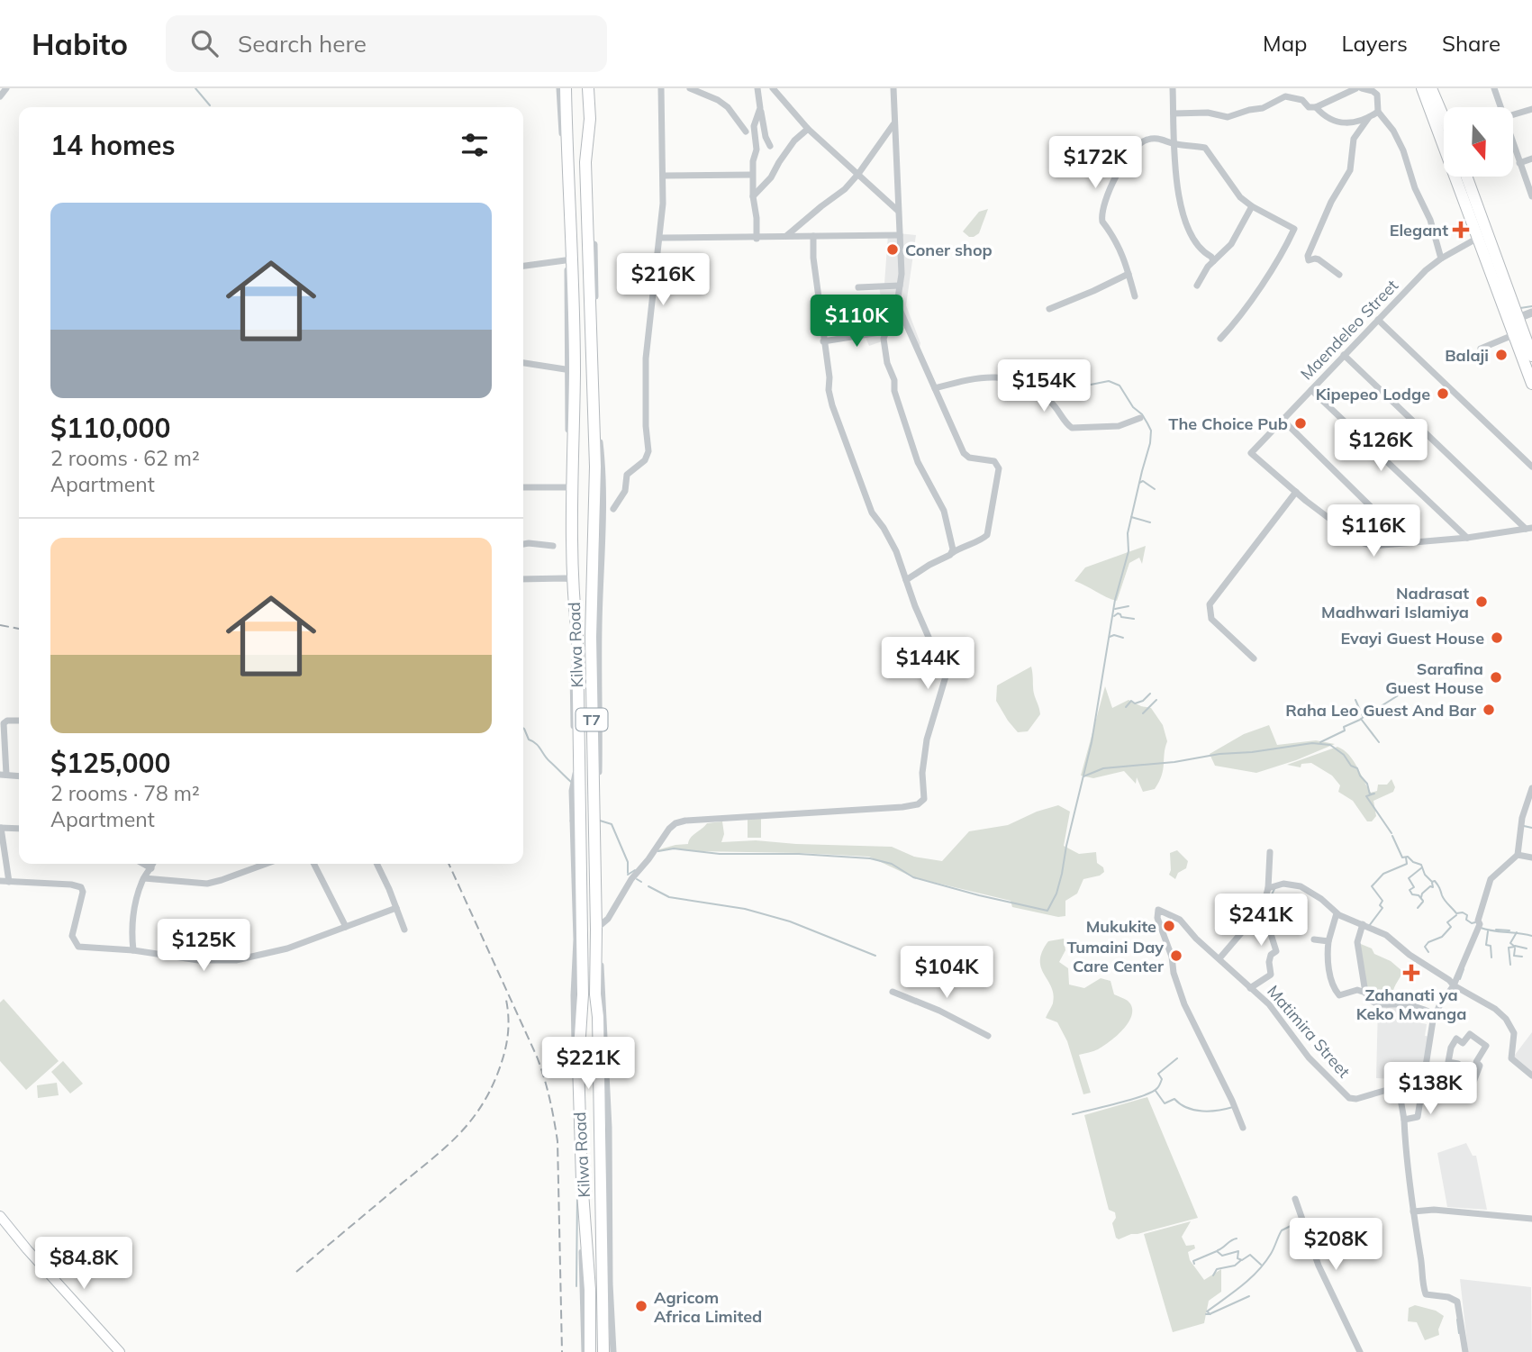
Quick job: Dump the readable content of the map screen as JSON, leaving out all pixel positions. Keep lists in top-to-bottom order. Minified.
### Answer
{"streets":{"main road":["Kilwa Road","T7"],"street":["Maendeleo Street","Matimira Street"]},"places":{"health":["Elegant","Zahanati ya Keko Mwanga"],"other":["Coner shop","Balaji","Kipepeo Lodge","The Choice Pub","Nadrasat Madhwari Islamiya","Evayi Guest House","Sarafina Guest House","Raha Leo Guest And Bar","Mukukite","Tumaini Day Care Center","Agricom Africa Limited"]},"north":"bottom","page":{"header":"Habito","search":"Search here","nav":["Map","Layers","Share"],"heading":"14 homes","price":["$172K","$216K","$110K","$154K","$126K","$116K","$144K","$241K","$125K","$104K","$221K","$138K","$208K","$84.8K"],"list":[{"name":"$110,000","note":"2 rooms · 62 m² · Apartment"},{"name":"$125,000","note":"2 rooms · 78 m² · Apartment"}]}}
